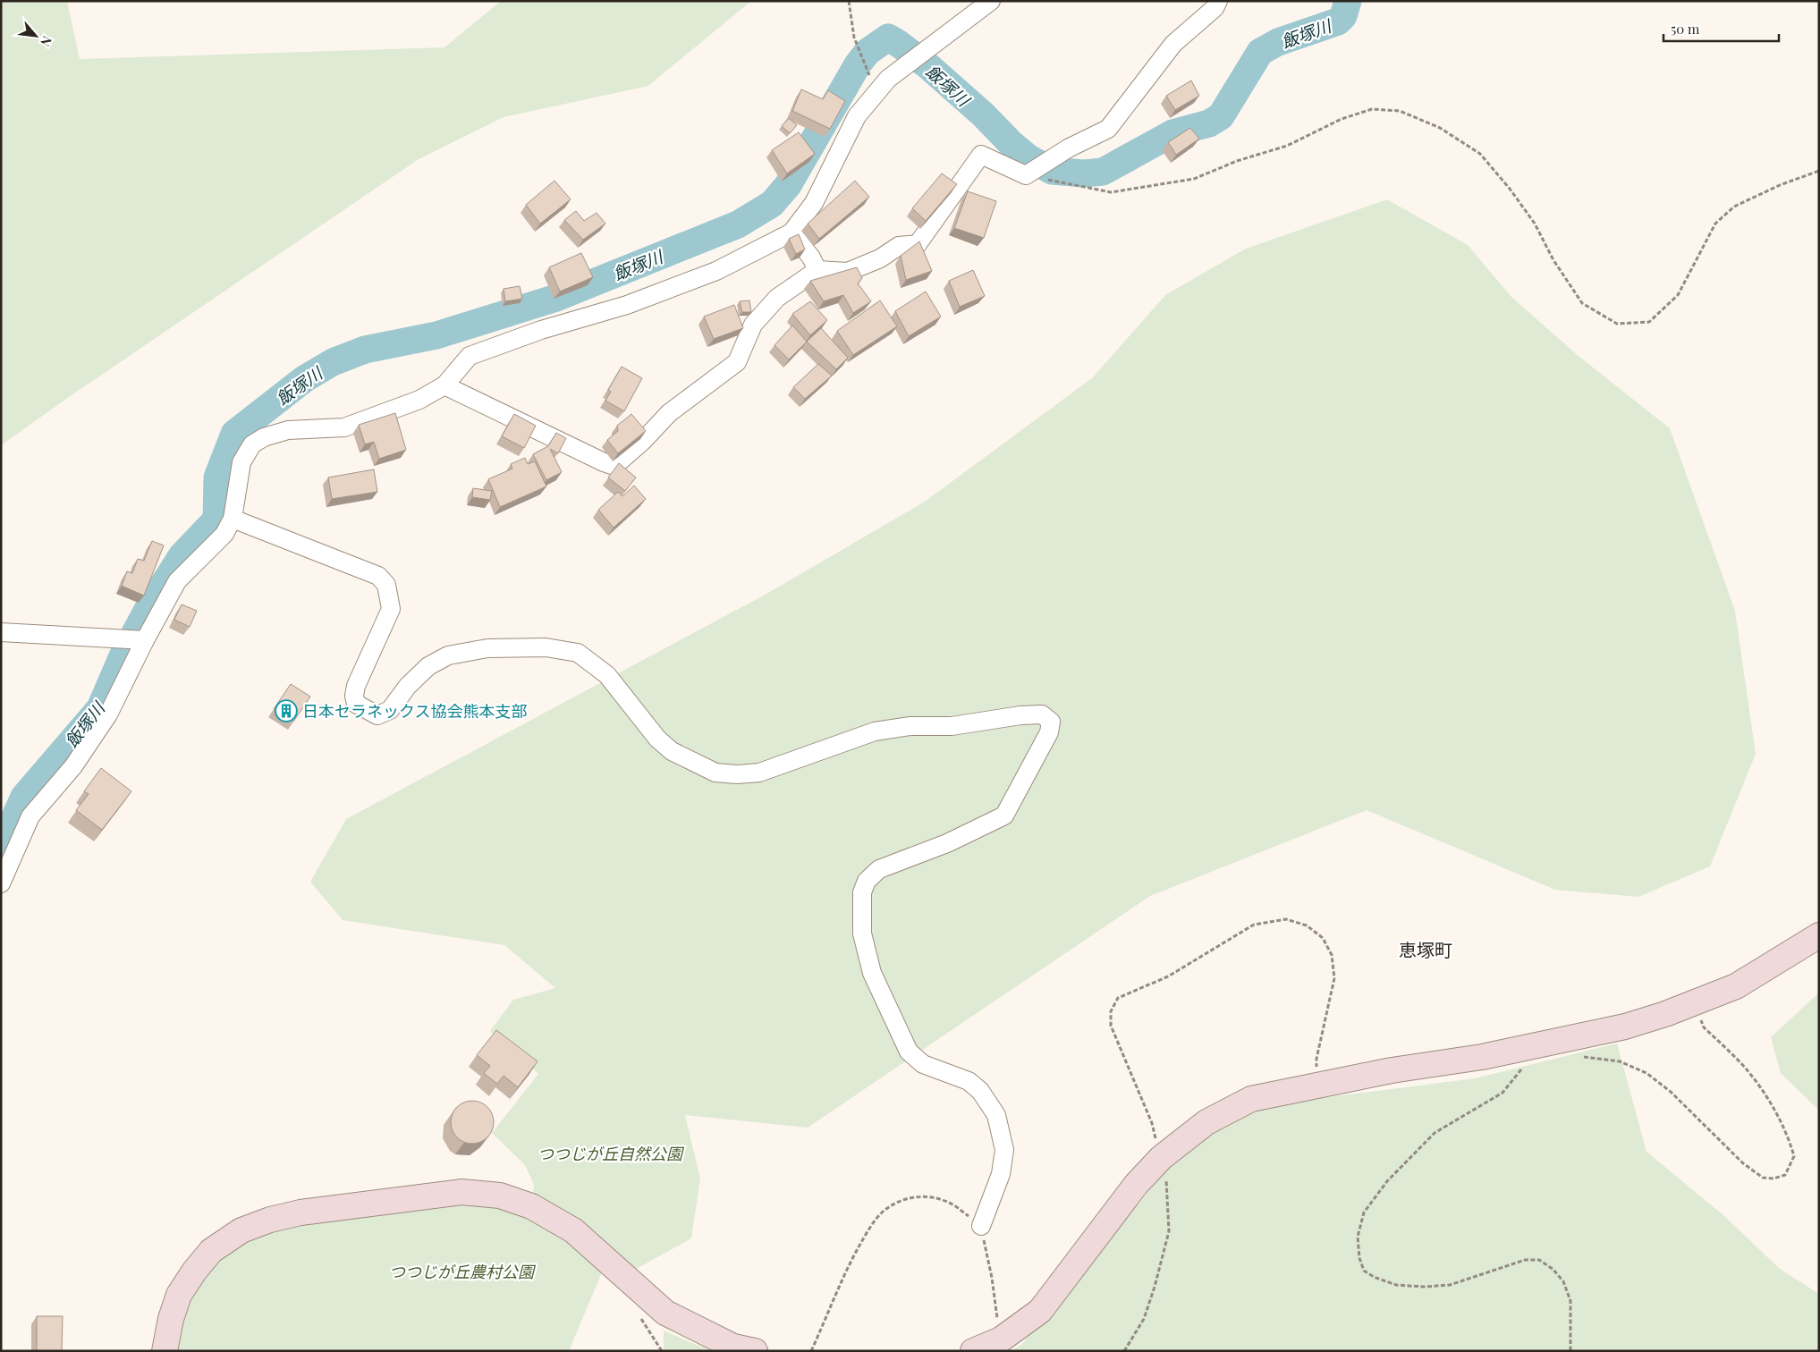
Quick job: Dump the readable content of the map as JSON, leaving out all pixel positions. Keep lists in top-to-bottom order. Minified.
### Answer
{"districts":["恵塚町"],"water":["飯塚川"],"parks":["つつじが丘自然公園","つつじが丘農村公園"],"places":{"building":["日本セラネックス協会熊本支部"]},"scale_bar":"50 m","north":"bottom right"}
